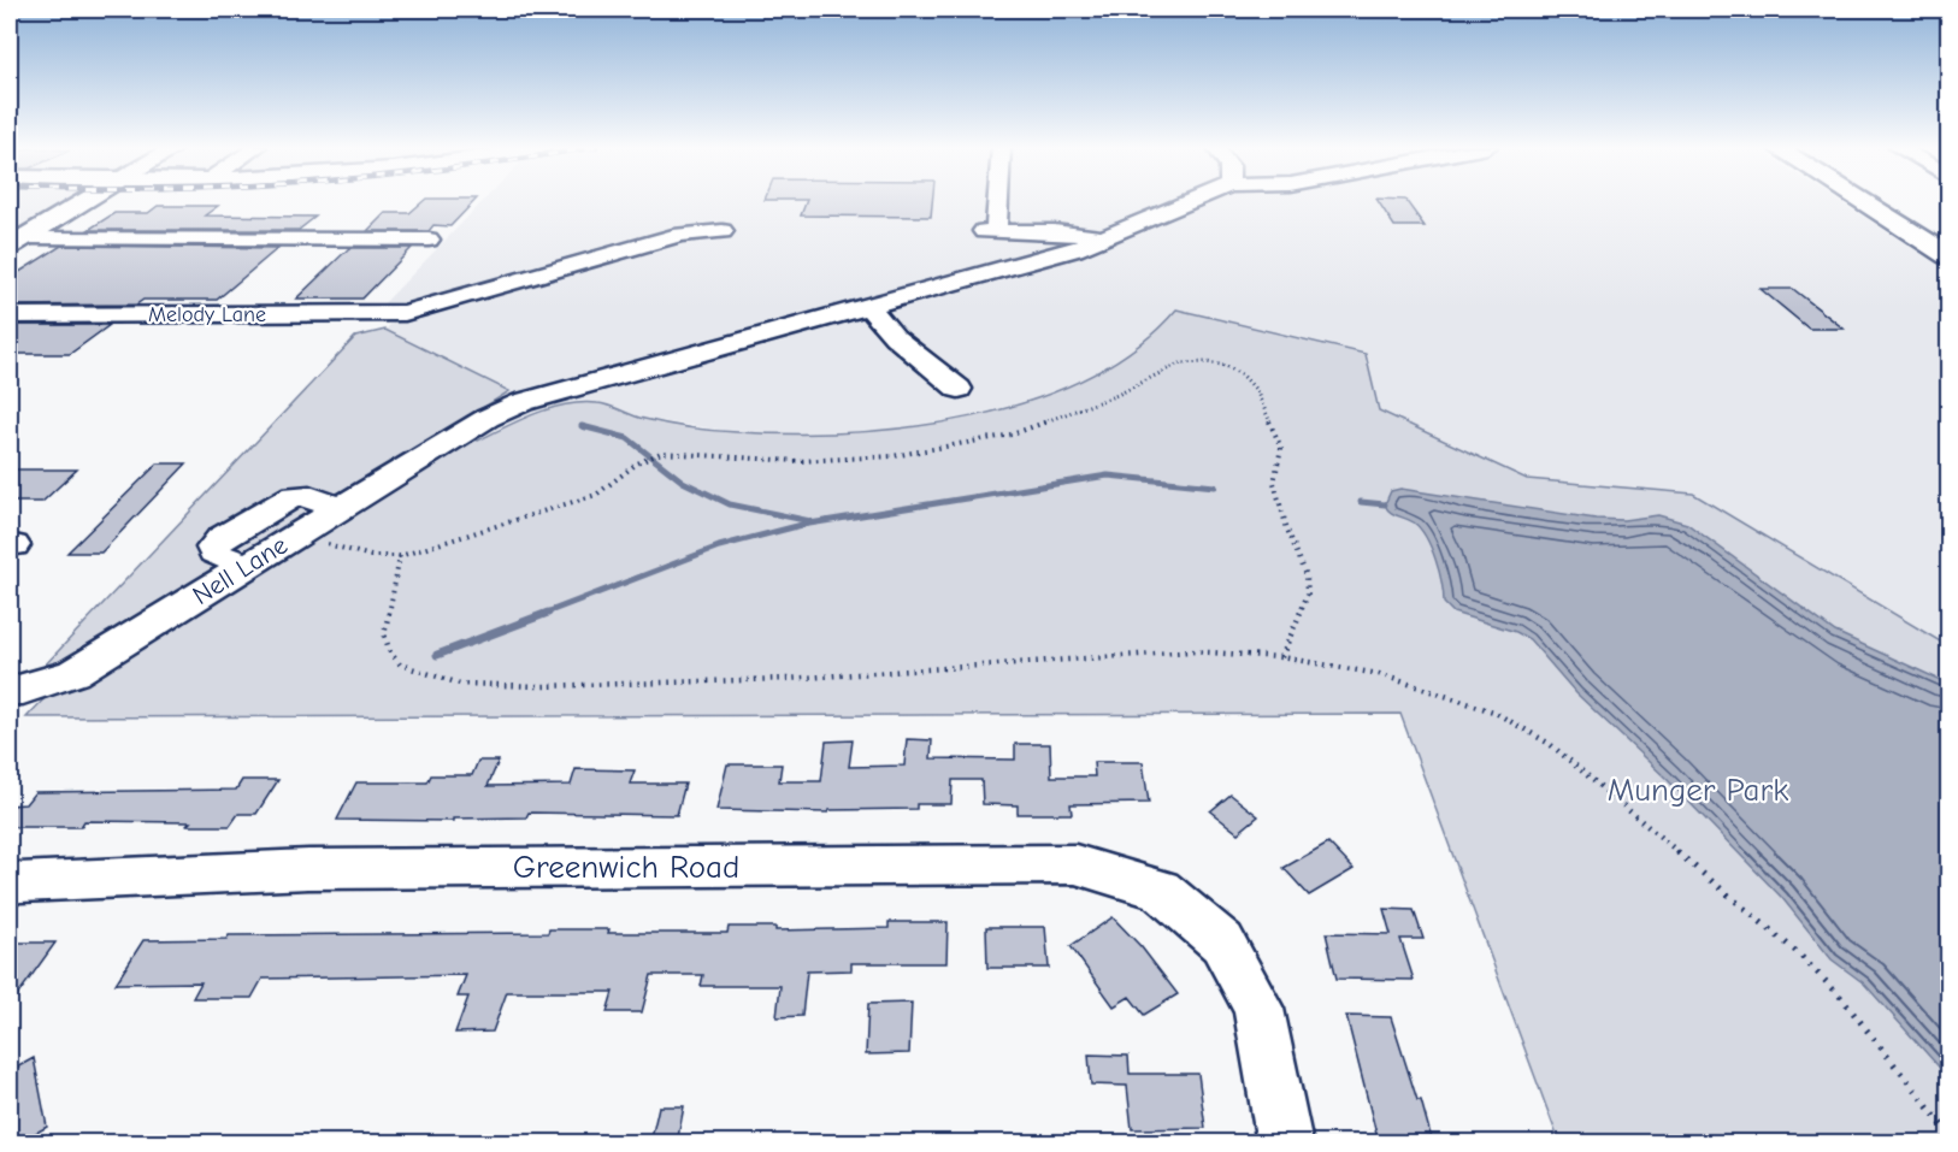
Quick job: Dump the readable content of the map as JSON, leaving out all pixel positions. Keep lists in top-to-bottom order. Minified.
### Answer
{"streets":{"street":["Melody Lane","Nell Lane","Greenwich Road"]},"parks":["Munger Park"]}
